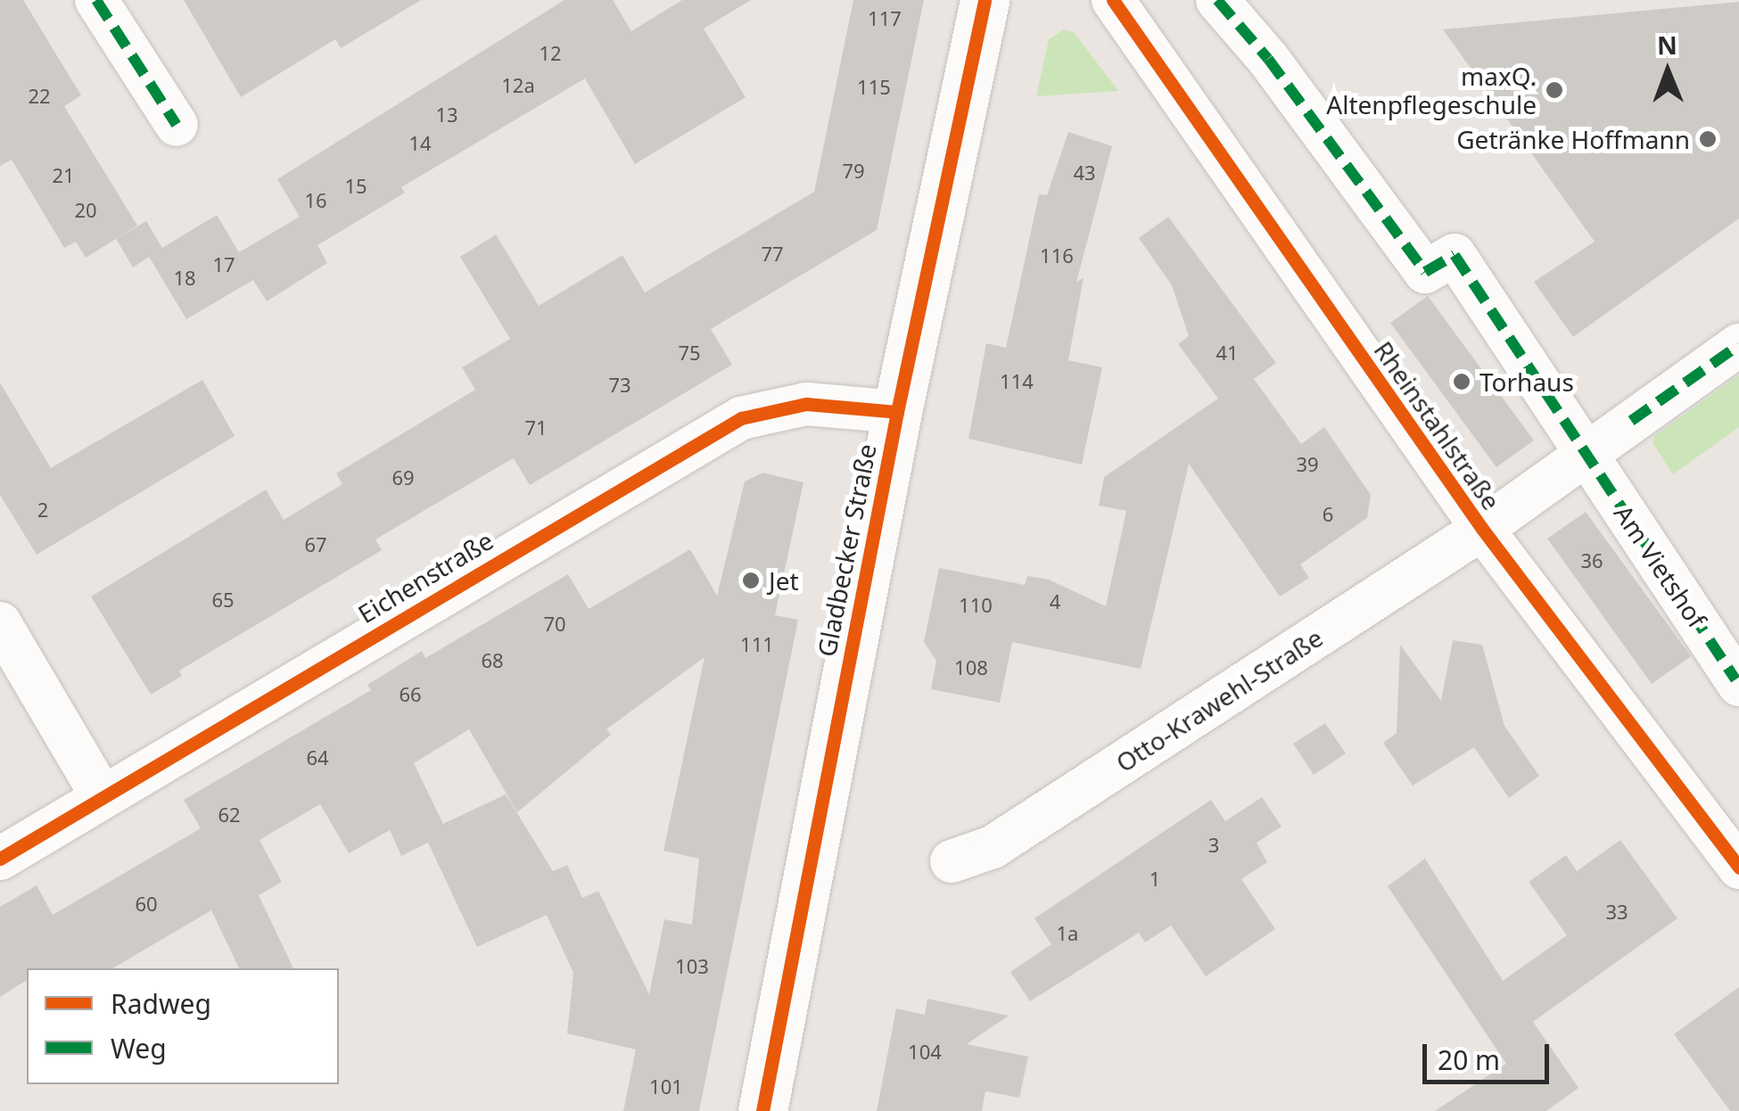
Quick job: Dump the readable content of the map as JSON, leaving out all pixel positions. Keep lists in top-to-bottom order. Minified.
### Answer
{"streets":{"main road":["Gladbecker Straße"],"street":["Rheinstahlstraße","Am Vietshof","Eichenstraße","Otto-Krawehl-Straße"]},"crossings":[["Rheinstahlstraße","Otto-Krawehl-Straße"],["Gladbecker Straße","Eichenstraße"]],"places":["maxQ. Altenpflegeschule","Getränke Hoffmann","Torhaus","Jet"],"house_numbers":["117","12","12a","115","22","13","14","79","43","21","15","16","20","77","116","17","18","75","41","114","73","71","39","69","2","6","67","36","65","4","110","70","111","68","108","66","64","62","3","1","60","33","1a","103","104","101"],"legend":["Radweg","Weg"],"scale_bar":"20 m","north":"top"}
